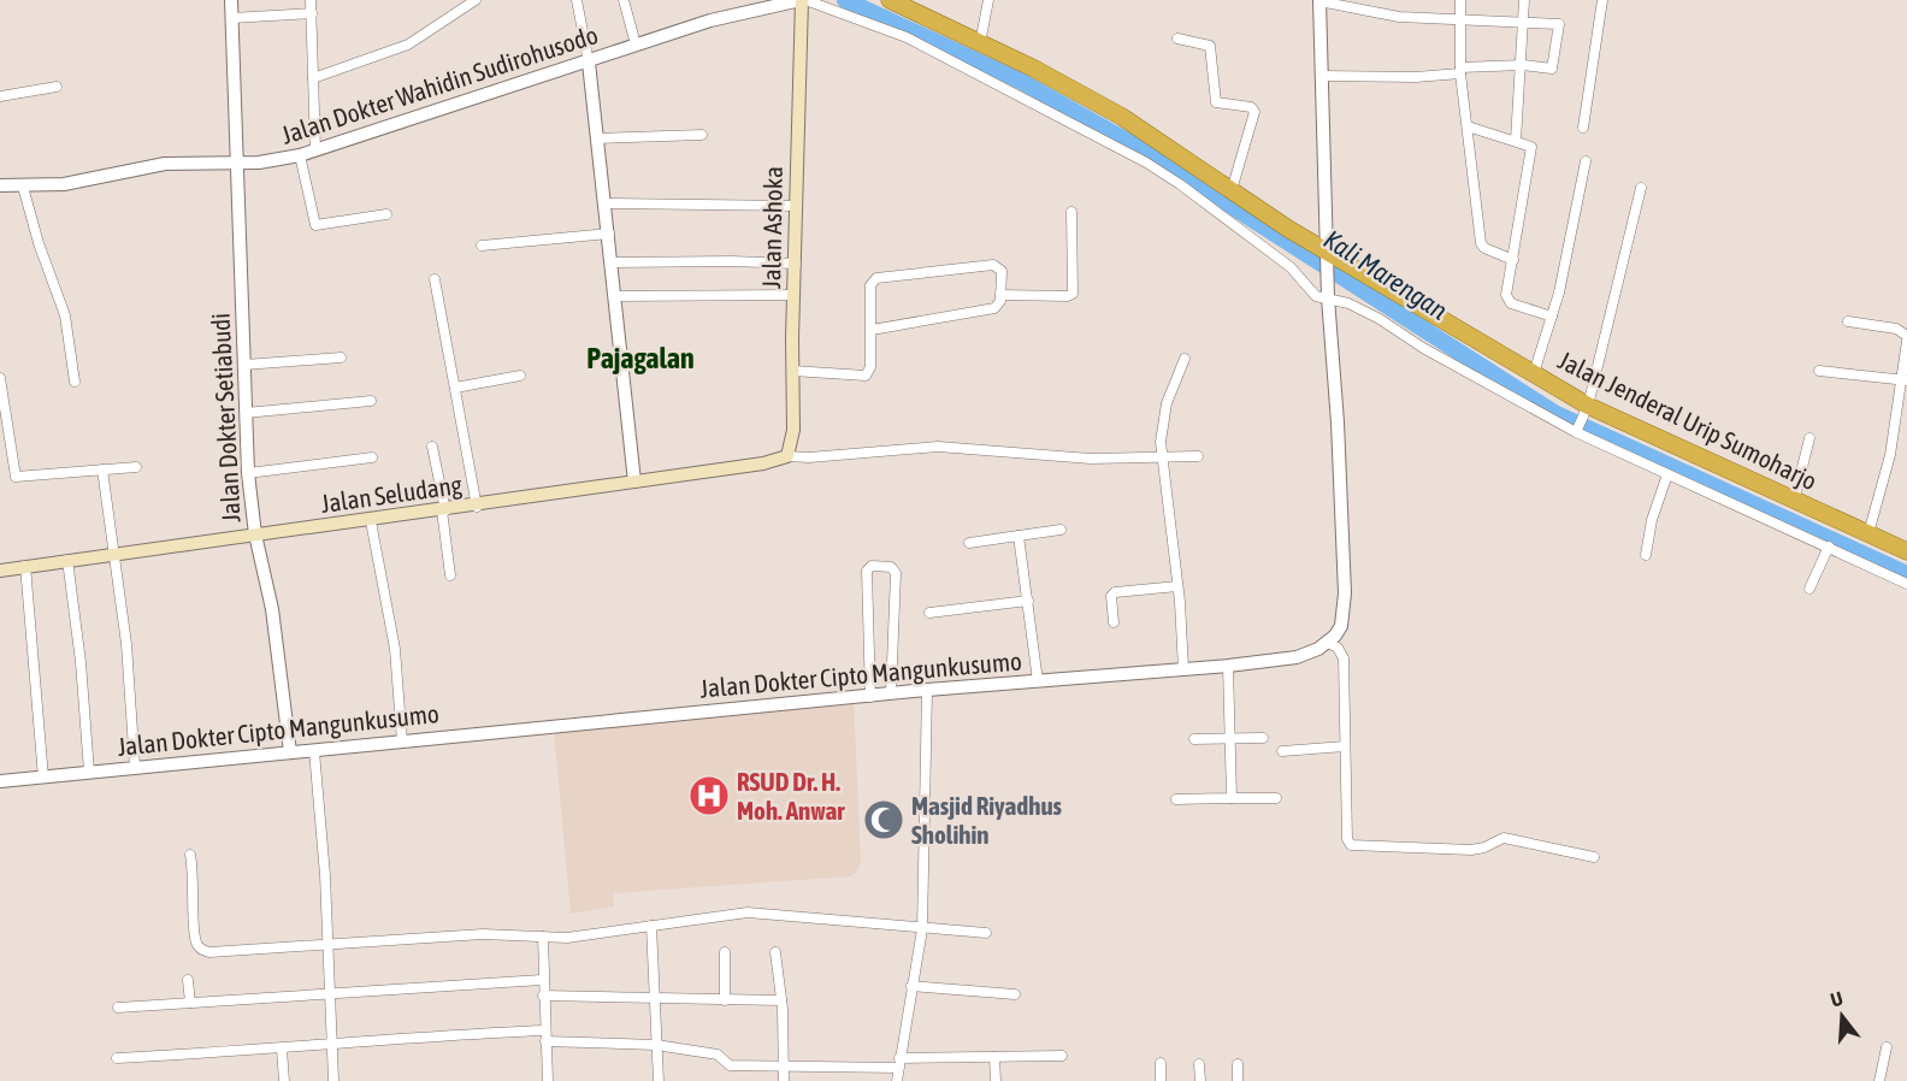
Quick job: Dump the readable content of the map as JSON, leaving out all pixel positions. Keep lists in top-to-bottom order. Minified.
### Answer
{"streets":{"highway":["Jalan Jenderal Urip Sumoharjo"],"main road":["Jalan Ashoka","Jalan Seludang"],"street":["Jalan Dokter Wahidin Sudirohusodo","Jalan Dokter Setiabudi","Jalan Dokter Cipto Mangunkusumo"]},"crossings":[["Jalan Dokter Wahidin Sudirohusodo","Jalan Ashoka"],["Jalan Dokter Wahidin Sudirohusodo","Jalan Dokter Setiabudi"],["Jalan Ashoka","Jalan Seludang"],["Jalan Dokter Setiabudi","Jalan Seludang"],["Jalan Dokter Setiabudi","Jalan Dokter Cipto Mangunkusumo"]],"districts":["Pajagalan"],"water":["Kali Marengan"],"places":{"hospital":["RSUD Dr. H. Moh. Anwar"],"mosque":["Masjid Riyadhus Sholihin"]},"north":"top"}
